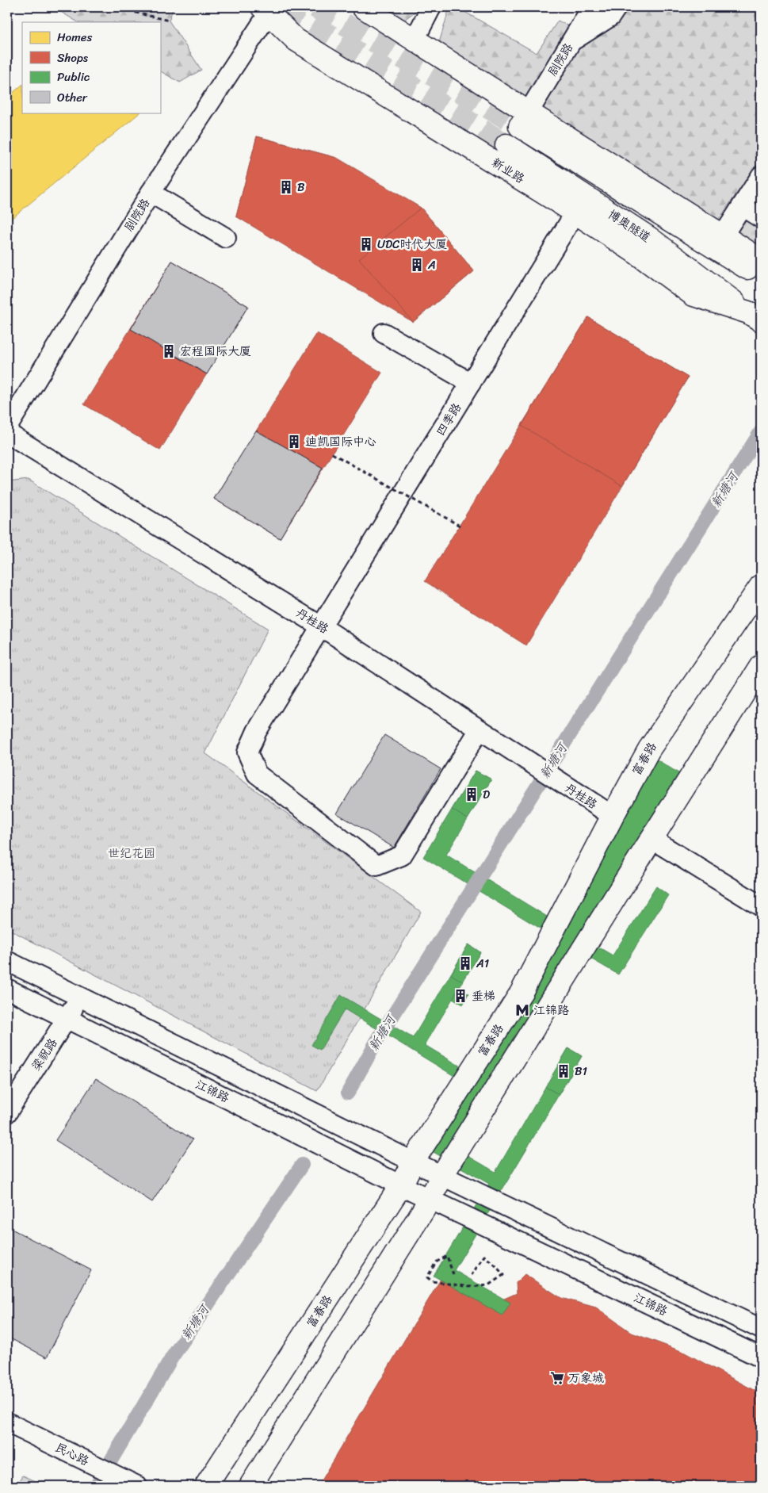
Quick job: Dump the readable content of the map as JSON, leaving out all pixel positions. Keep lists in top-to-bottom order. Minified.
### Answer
{"streets":{"main road":["新业路","博奥隧道","富春路"],"street":["剧院路","四季路","丹桂路","梁祝路","江锦路","民心路"]},"crossings":[["剧院路","新业路"],["新业路","博奥隧道"],["新业路","四季路"],["四季路","丹桂路"],["丹桂路","富春路"],["富春路","江锦路"],["梁祝路","江锦路"]],"water":["新塘河"],"parks":["世纪花园"],"places":{"building":["B","UDC时代大厦","A","宏程国际大厦","迪凯国际中心","D","A1","垂梯","B1"],"metro station":["江锦路"],"supermarket":["万象城"]},"legend":["Homes","Shops","Public","Other"]}
